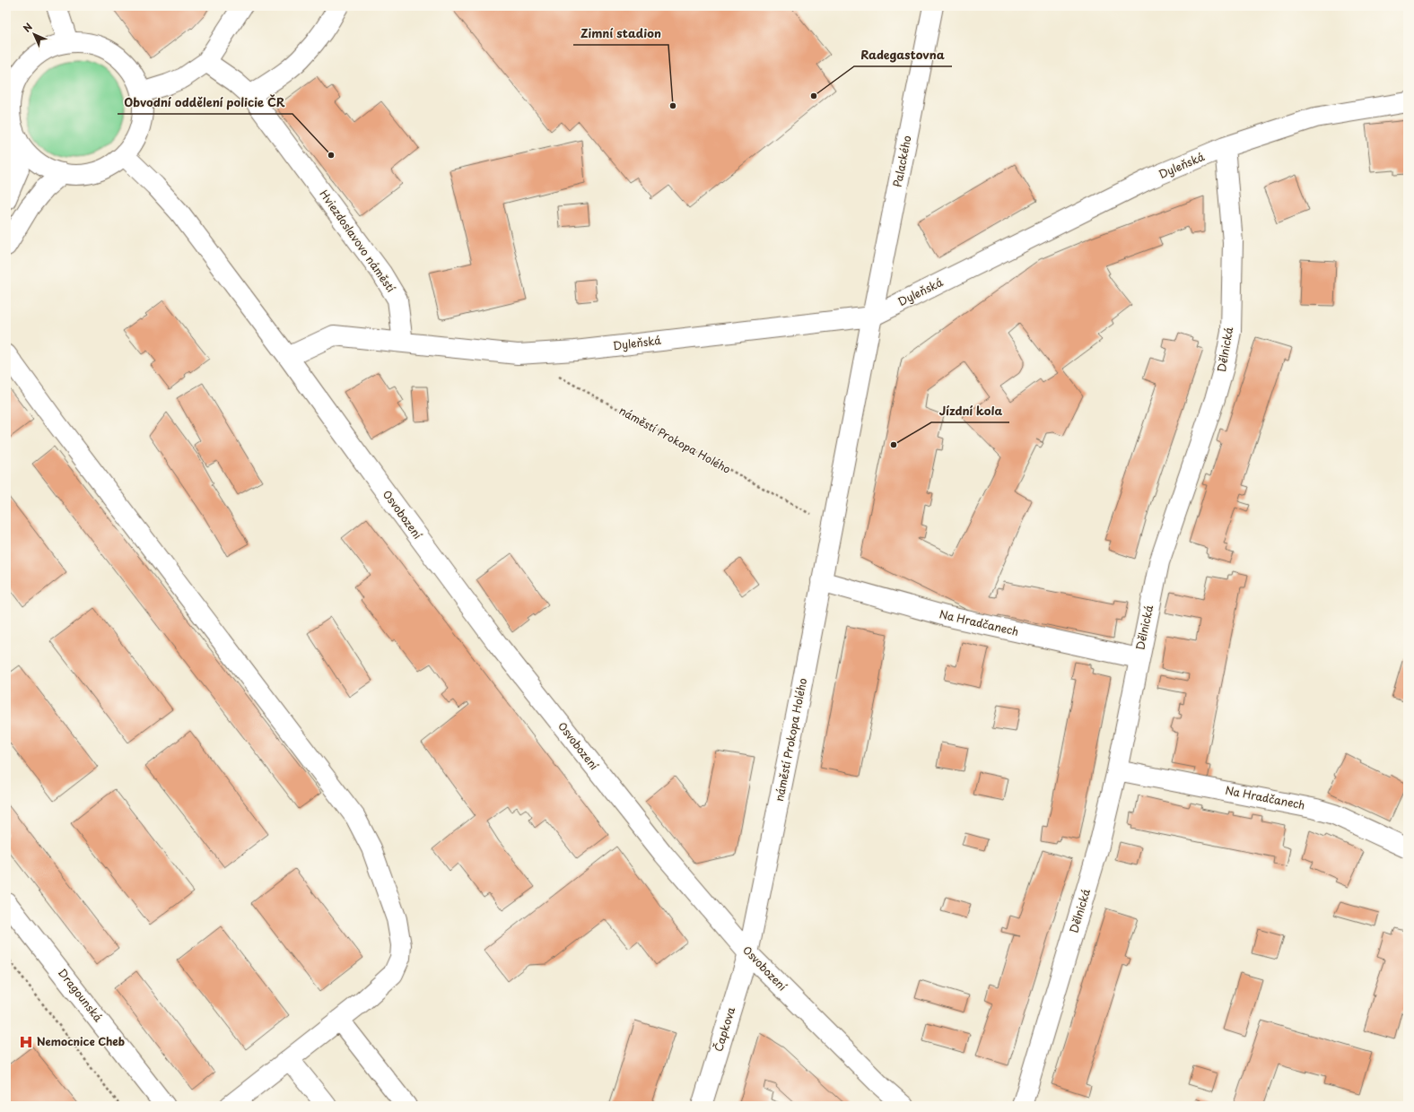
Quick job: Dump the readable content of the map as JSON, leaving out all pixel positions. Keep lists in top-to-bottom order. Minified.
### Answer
{"streets":{"street":["Palackého","Dyleňská","Hviezdoslavovo náměstí","Dělnická","náměstí Prokopa Holého","Osvobození","Na Hradčanech","Dragounská","Čapkova"]},"crossings":[["Palackého","Dyleňská"],["Palackého","náměstí Prokopa Holého"],["Dyleňská","Hviezdoslavovo náměstí"],["Dyleňská","Dělnická"],["Dyleňská","náměstí Prokopa Holého"],["Dělnická","Na Hradčanech"],["náměstí Prokopa Holého","Osvobození"],["náměstí Prokopa Holého","Na Hradčanech"],["náměstí Prokopa Holého","Čapkova"],["Osvobození","Čapkova"]],"places":{"other":["Radegastovna","Zimní stadion","Obvodní oddělení policie ČR","Jízdní kola"],"hospital":["Nemocnice Cheb"]},"north":"top left"}
